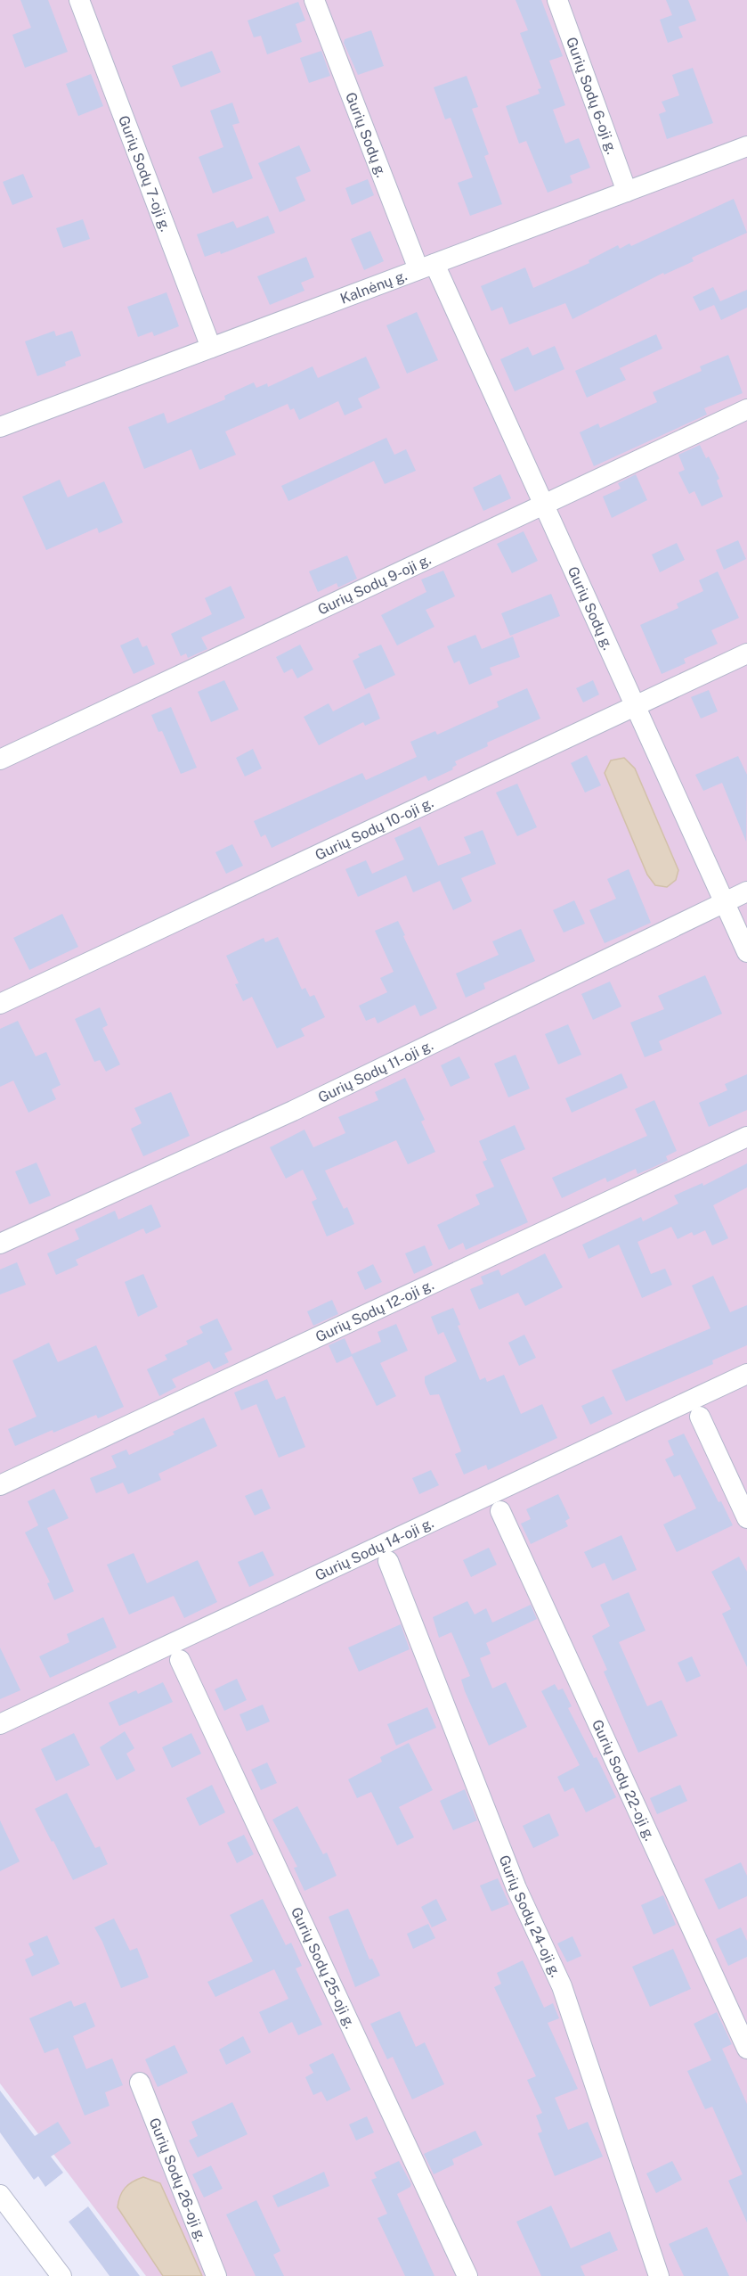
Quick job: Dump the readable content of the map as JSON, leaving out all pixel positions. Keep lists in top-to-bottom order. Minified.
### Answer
{"streets":{"street":["Gurių Sodų 6-oji g.","Gurių Sodų g.","Gurių Sodų 7-oji g.","Kalnėnų g.","Gurių Sodų 9-oji g.","Gurių Sodų 10-oji g.","Gurių Sodų 11-oji g.","Gurių Sodų 12-oji g.","Gurių Sodų 14-oji g.","Gurių Sodų 22-oji g.","Gurių Sodų 24-oji g.","Gurių Sodų 25-oji g.","Gurių Sodų 26-oji g."]},"crossings":[["Gurių Sodų 6-oji g.","Kalnėnų g."],["Gurių Sodų g.","Kalnėnų g."],["Gurių Sodų g.","Gurių Sodų 9-oji g."],["Gurių Sodų g.","Gurių Sodų 10-oji g."],["Gurių Sodų g.","Gurių Sodų 11-oji g."],["Gurių Sodų 7-oji g.","Kalnėnų g."]]}
